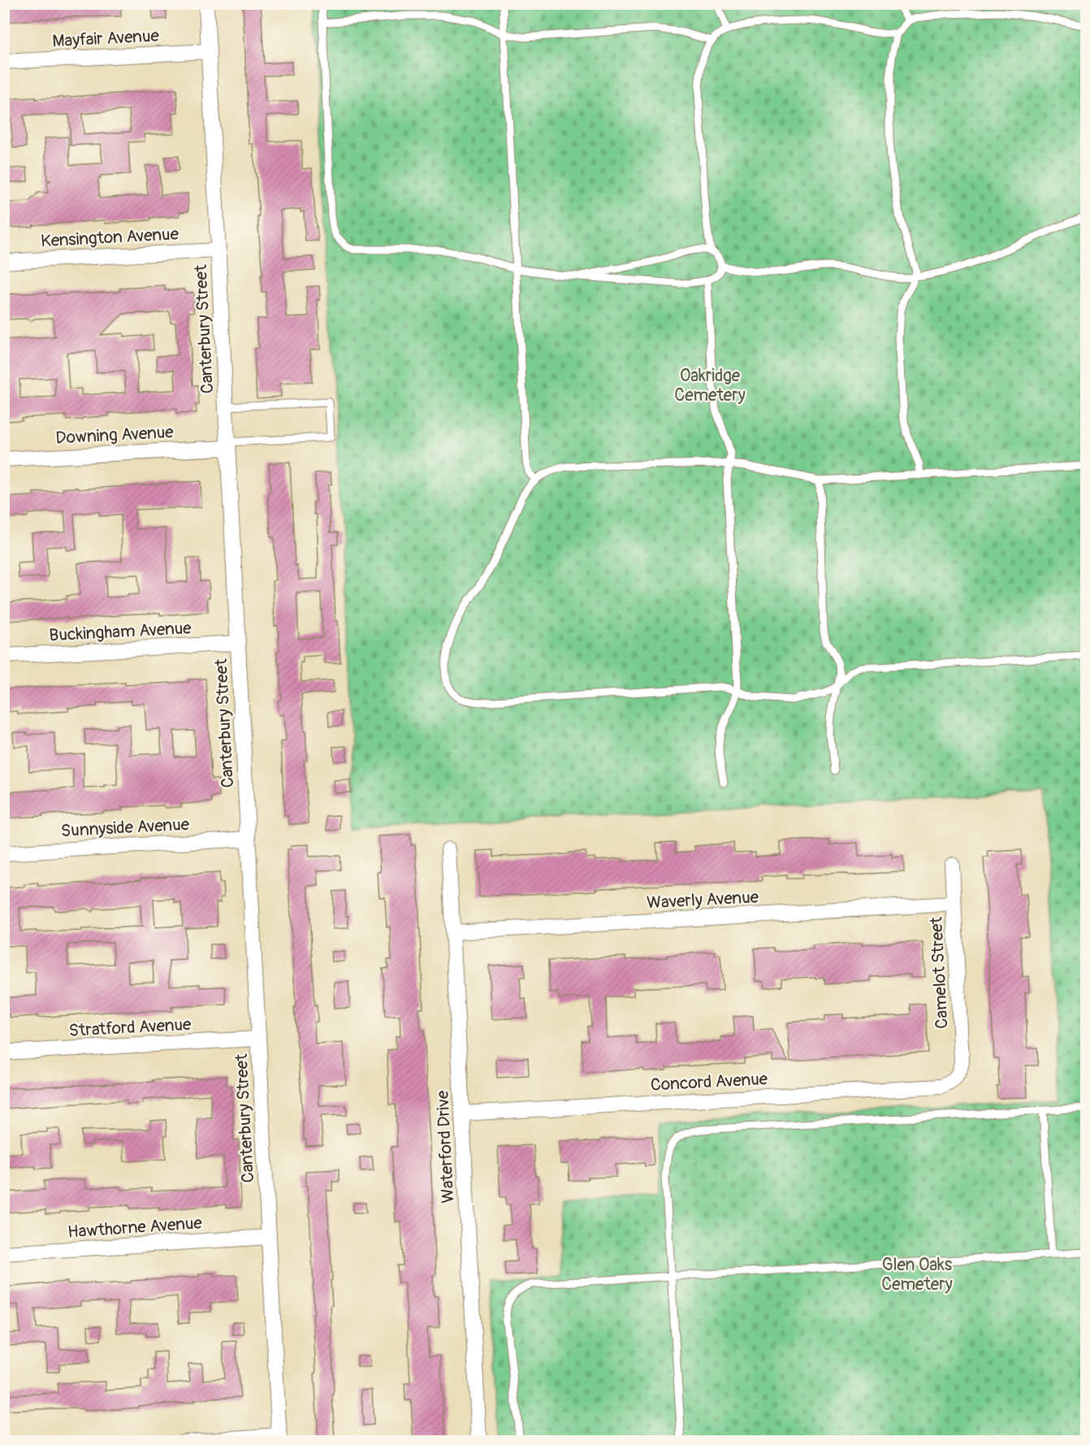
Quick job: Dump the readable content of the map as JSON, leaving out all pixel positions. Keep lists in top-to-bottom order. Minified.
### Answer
{"streets":{"street":["Mayfair Avenue","Kensington Avenue","Canterbury Street","Downing Avenue","Buckingham Avenue","Sunnyside Avenue","Waverly Avenue","Camelot Street","Stratford Avenue","Concord Avenue","Waterford Drive","Hawthorne Avenue"]},"crossings":[["Mayfair Avenue","Canterbury Street"],["Kensington Avenue","Canterbury Street"],["Canterbury Street","Downing Avenue"],["Canterbury Street","Buckingham Avenue"],["Canterbury Street","Sunnyside Avenue"],["Canterbury Street","Stratford Avenue"],["Canterbury Street","Hawthorne Avenue"],["Waverly Avenue","Camelot Street"],["Waverly Avenue","Waterford Drive"],["Camelot Street","Concord Avenue"],["Concord Avenue","Waterford Drive"]],"parks":["Oakridge Cemetery","Glen Oaks Cemetery"]}
